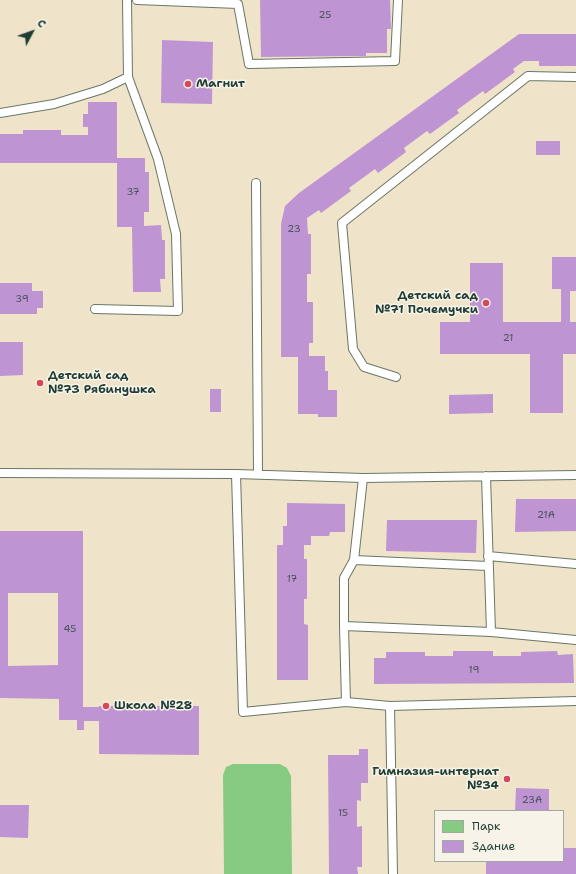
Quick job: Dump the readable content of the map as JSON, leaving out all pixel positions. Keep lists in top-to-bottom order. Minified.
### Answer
{"places":["Магнит","Детский сад №71 Почемучки","Детский сад №73 Рябинушка","Школа №28","Гимназия-интернат №34"],"house_numbers":["25","37","23","39","21","21А","17","45","19","23А","15"],"legend":["Парк","Здание"],"north":"top right"}
